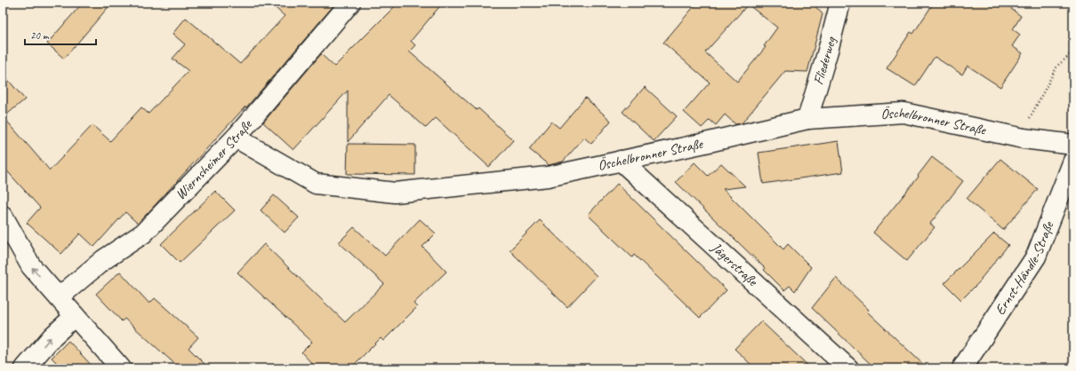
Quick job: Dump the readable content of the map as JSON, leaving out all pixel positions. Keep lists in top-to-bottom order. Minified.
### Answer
{"streets":{"street":["Fliederweg","Öschelbronner Straße","Wiernsheimer Straße","Jägerstraße","Ernst-Händle-Straße"]},"crossings":[["Fliederweg","Öschelbronner Straße"],["Öschelbronner Straße","Wiernsheimer Straße"],["Öschelbronner Straße","Jägerstraße"]],"scale_bar":"20 m"}
